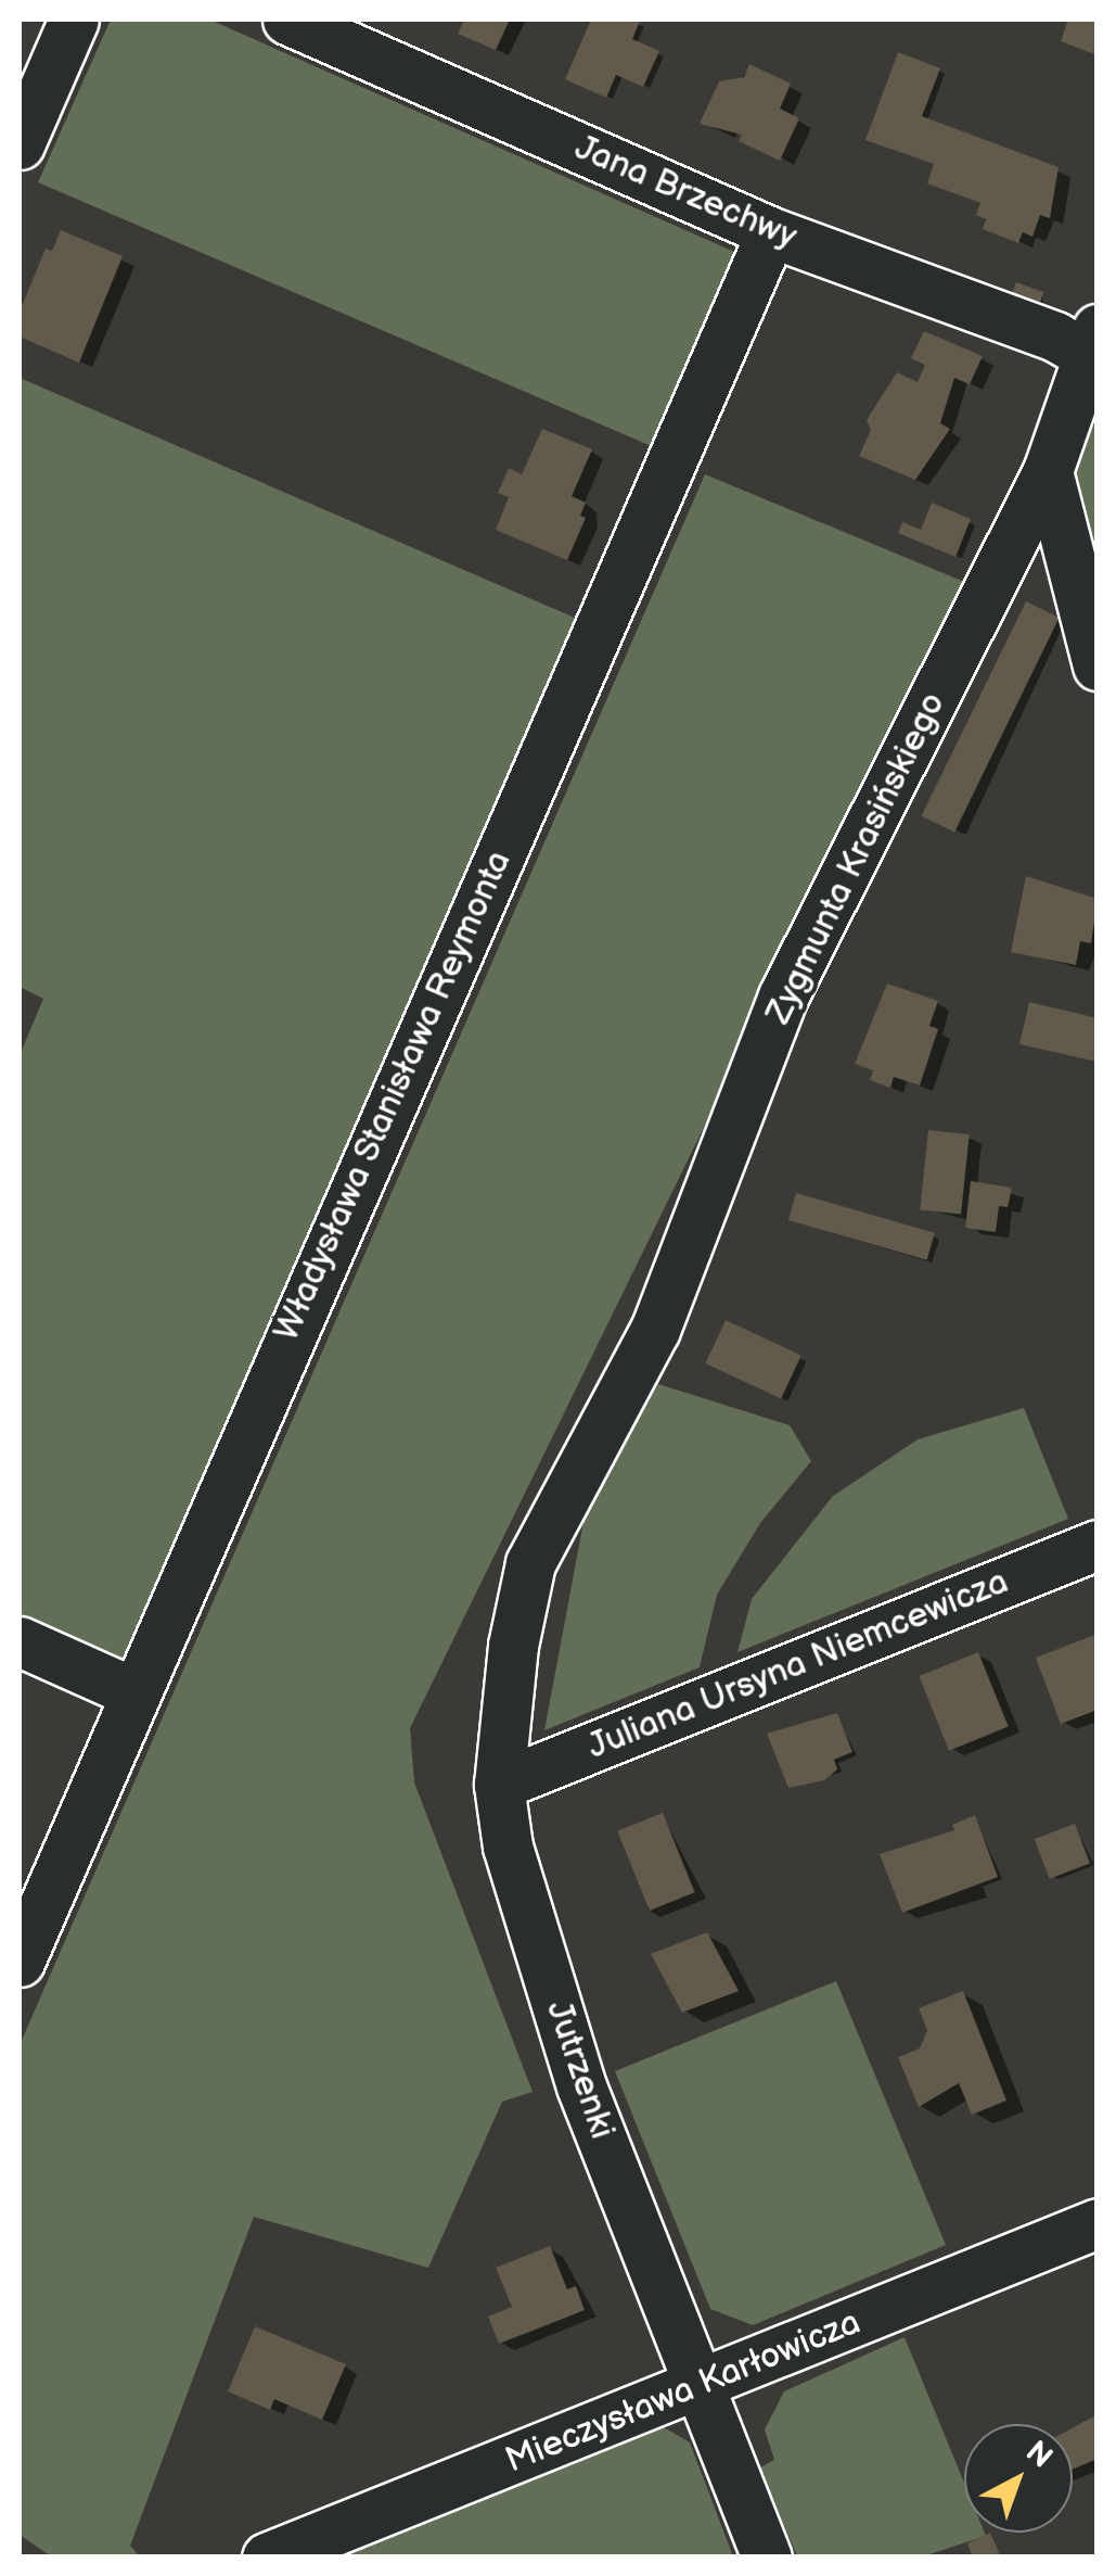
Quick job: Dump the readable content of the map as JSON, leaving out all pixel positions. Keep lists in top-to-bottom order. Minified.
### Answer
{"streets":{"street":["Jana Brzechwy","Zygmunta Krasińskiego","Władysława Stanisława Reymonta","Juliana Ursyna Niemcewicza","Jutrzenki","Mieczysława Karłowicza"]},"crossings":[["Jana Brzechwy","Zygmunta Krasińskiego"],["Jana Brzechwy","Władysława Stanisława Reymonta"],["Zygmunta Krasińskiego","Jutrzenki"],["Juliana Ursyna Niemcewicza","Jutrzenki"],["Jutrzenki","Mieczysława Karłowicza"]],"north":"top right"}
